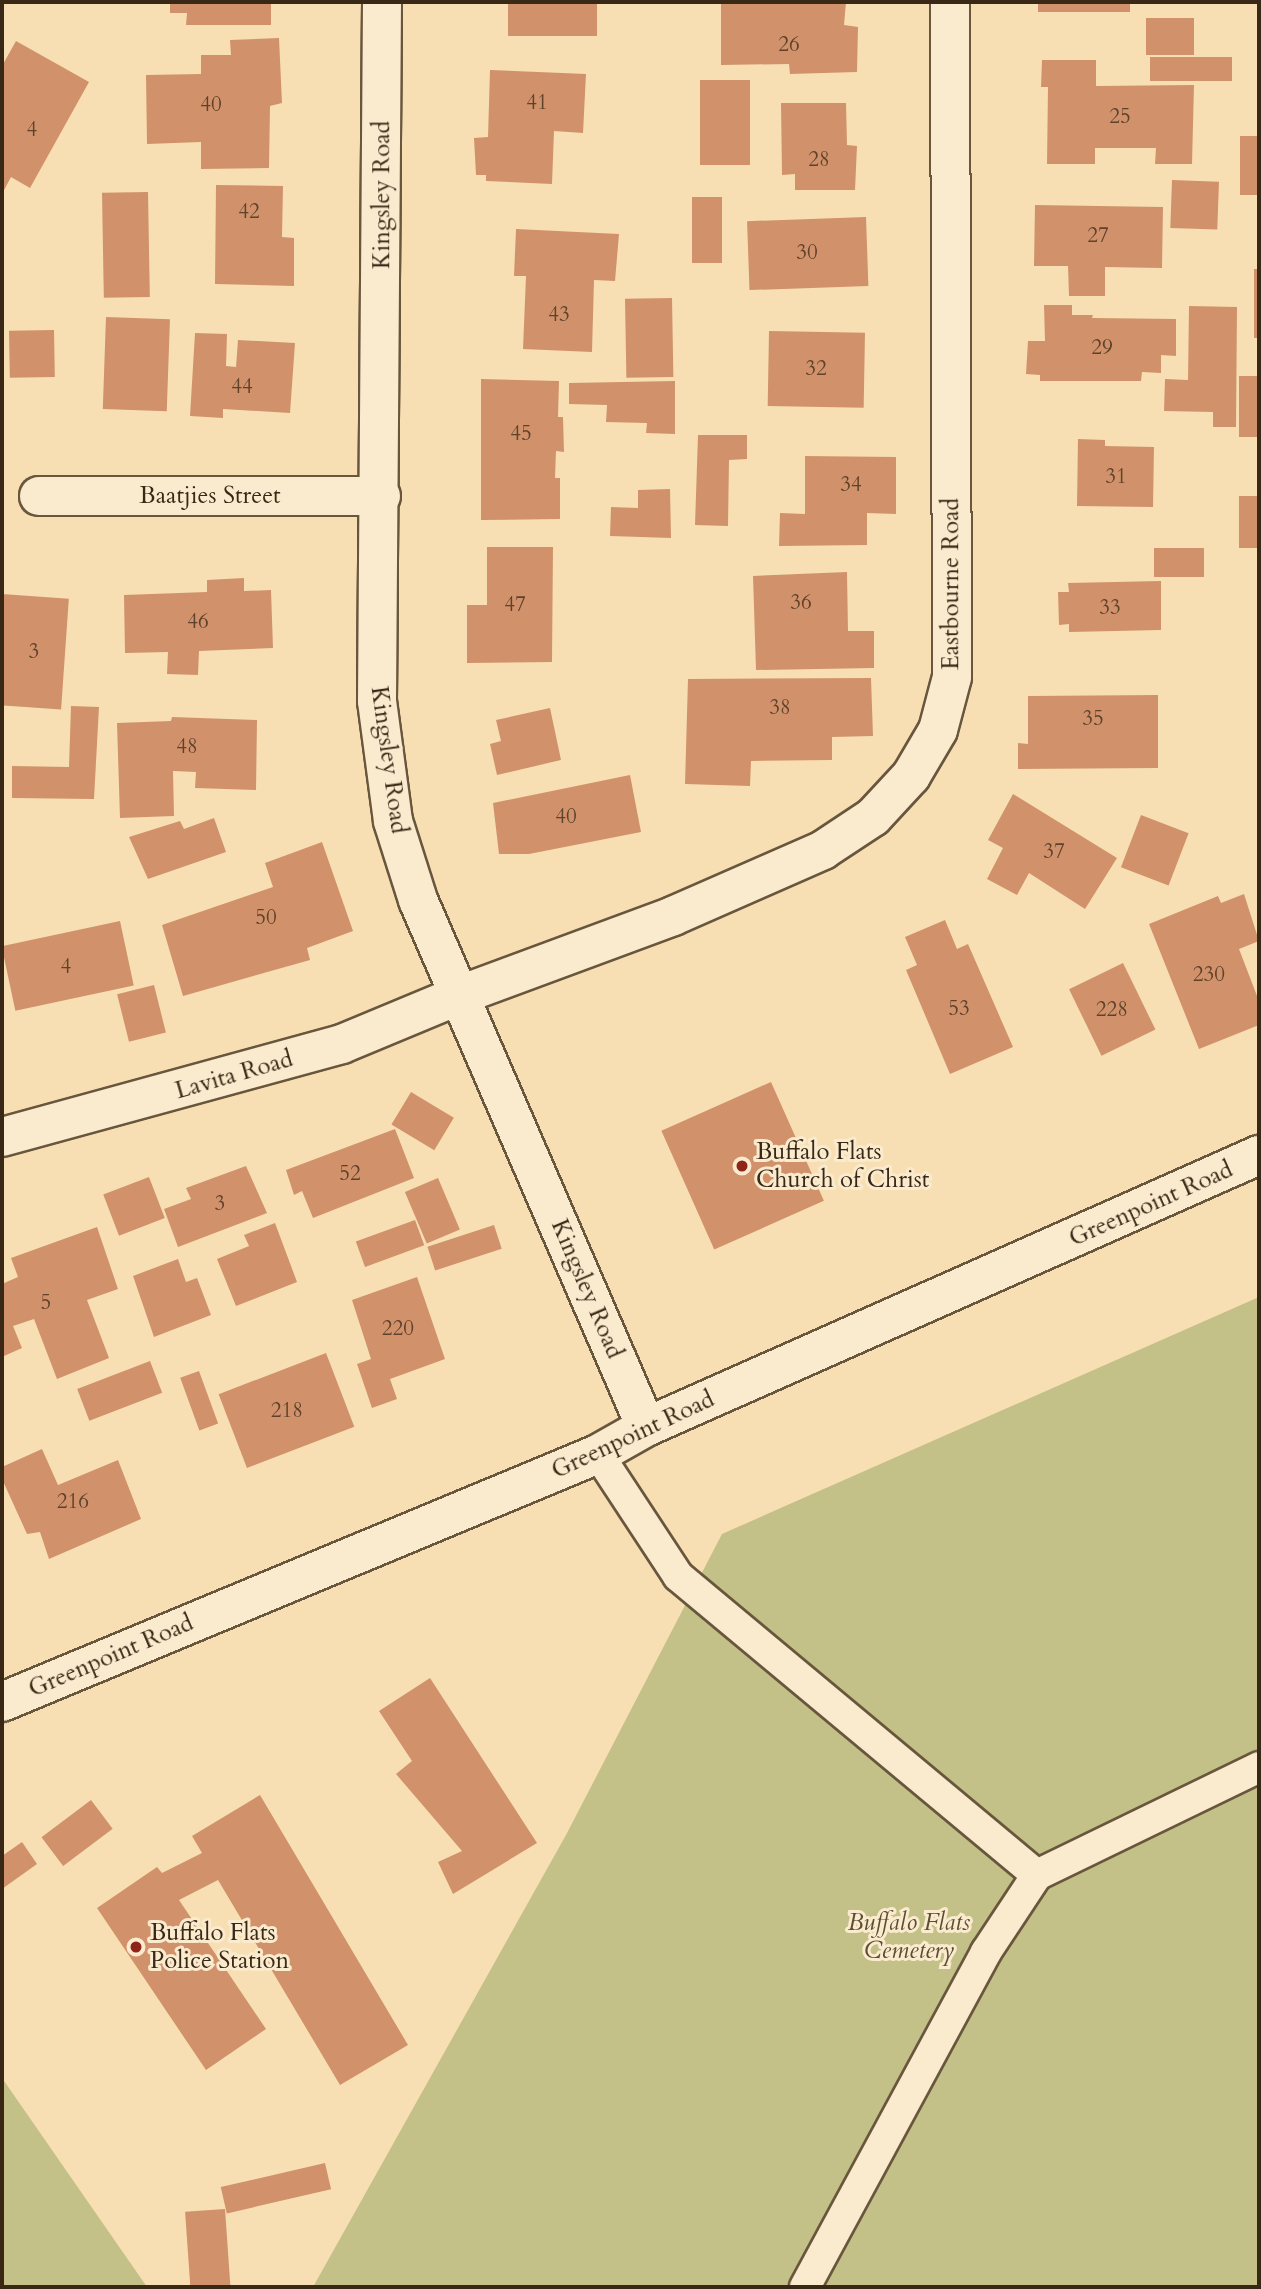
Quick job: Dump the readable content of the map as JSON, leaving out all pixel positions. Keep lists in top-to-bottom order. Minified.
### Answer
{"streets":{"street":["Kingsley Road","Baatjies Street","Eastbourne Road","Lavita Road","Greenpoint Road"]},"crossings":[["Kingsley Road","Baatjies Street"],["Kingsley Road","Eastbourne Road"],["Kingsley Road","Lavita Road"],["Kingsley Road","Greenpoint Road"],["Eastbourne Road","Lavita Road"]],"parks":["Buffalo Flats Cemetery"],"places":["Buffalo Flats Church of Christ","Buffalo Flats Police Station"],"house_numbers":["26","41","40","25","4","28","42","27","30","43","29","32","44","45","31","34","36","47","33","46","3","38","35","48","40","37","50","4","230","53","228","52","3","5","220","218","216"]}
